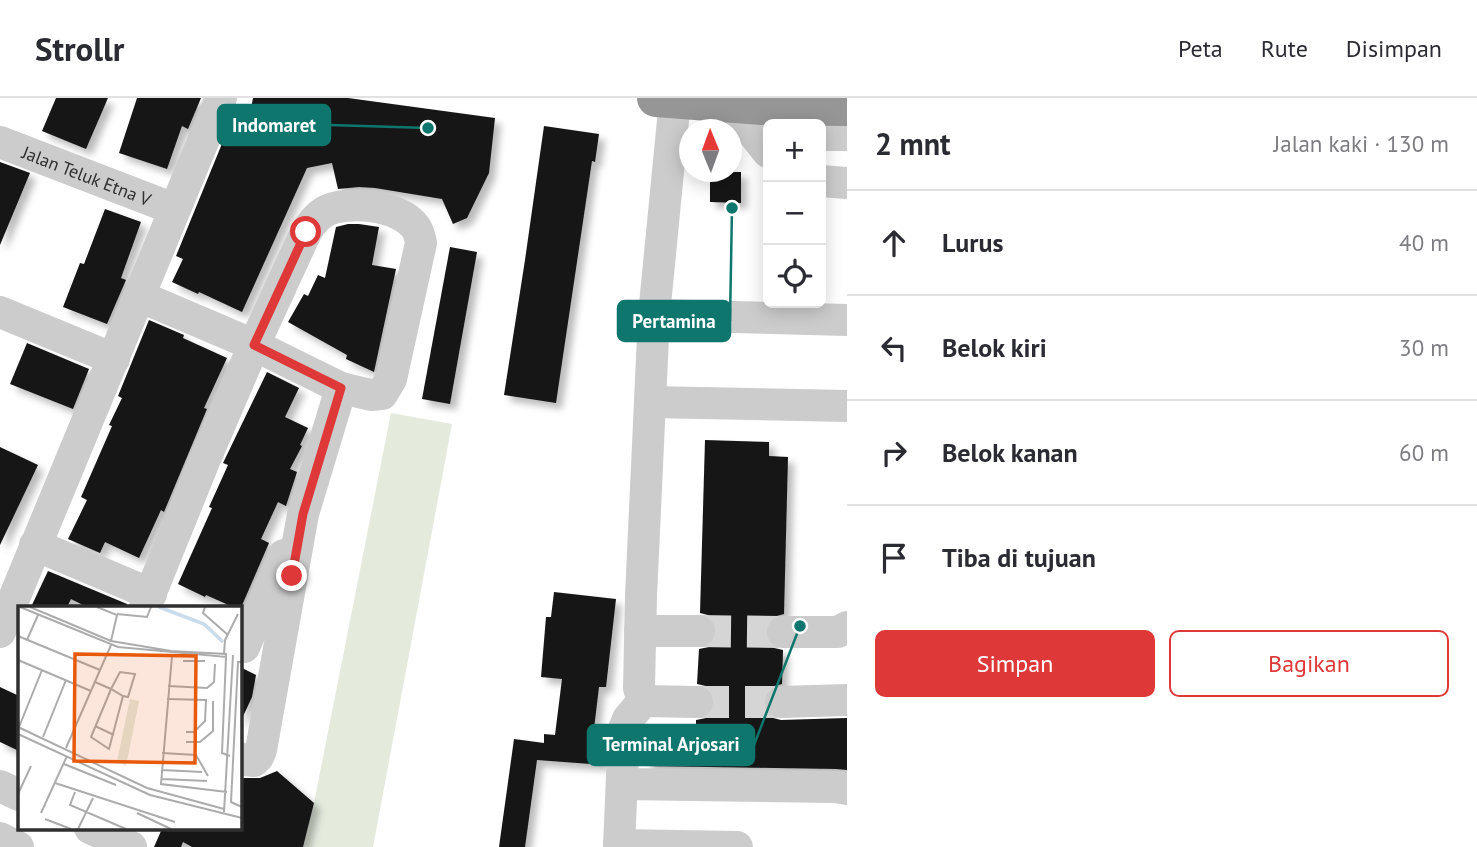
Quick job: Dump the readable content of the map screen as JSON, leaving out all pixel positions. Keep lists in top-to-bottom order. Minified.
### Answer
{"streets":{"street":["Jalan Teluk Etna V"]},"places":["Indomaret","Pertamina","Terminal Arjosari"],"north":"top","page":{"header":"Strollr","nav":["Peta","Rute","Disimpan"],"heading":["2 mnt","Jalan kaki · 130 m"],"map_buttons":["+","−"],"list":[["Lurus","40 m"],["Belok kiri","30 m"],["Belok kanan","60 m"],"Tiba di tujuan"],"buttons":["Simpan","Bagikan"]}}
